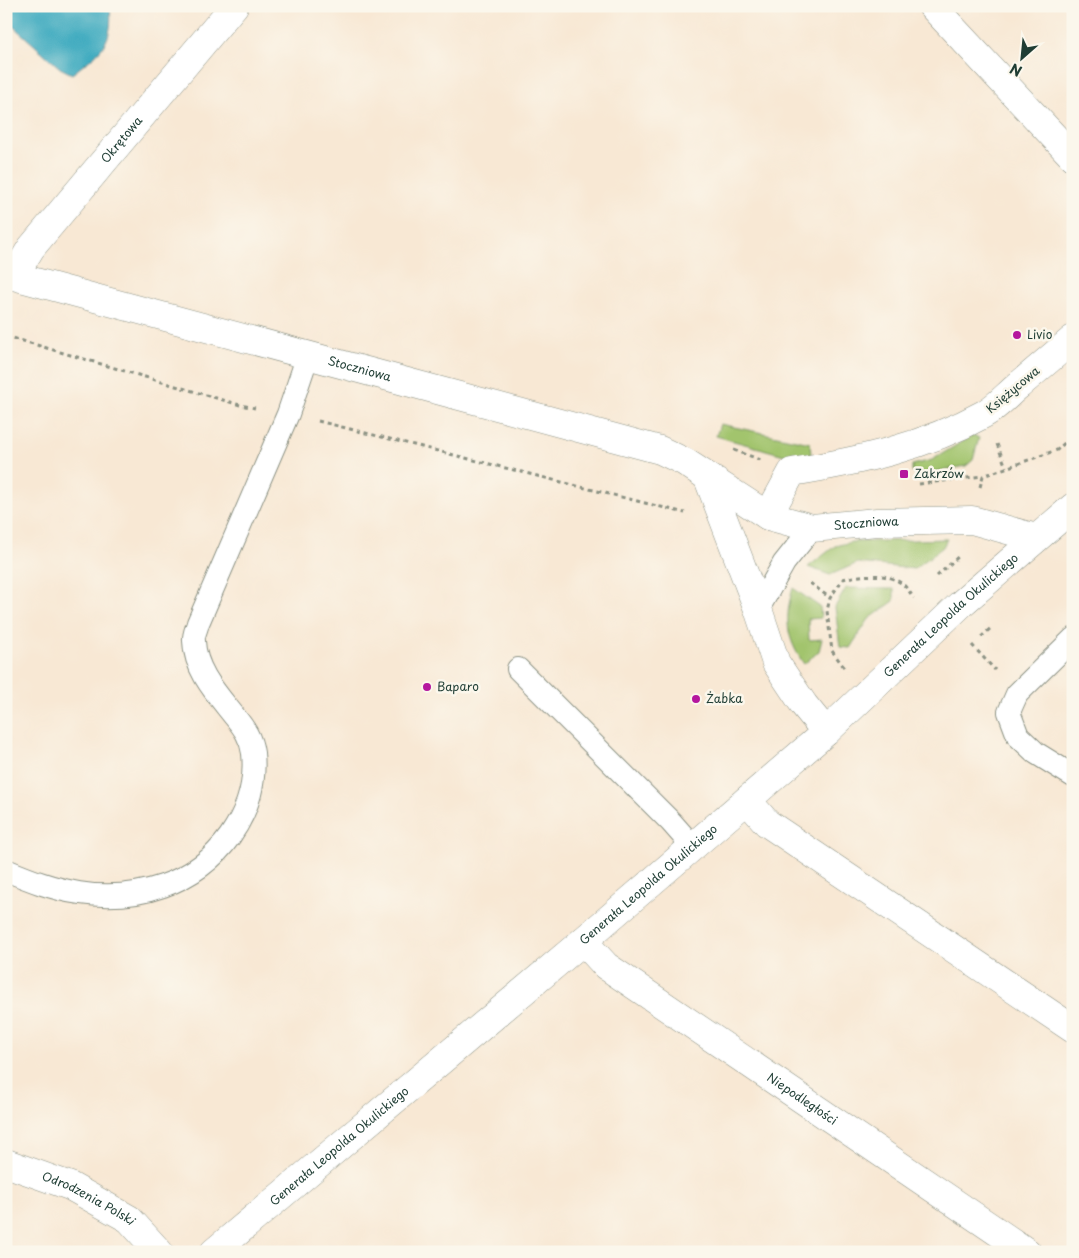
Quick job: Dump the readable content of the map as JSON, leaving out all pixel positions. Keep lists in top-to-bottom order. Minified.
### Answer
{"streets":{"street":["Okrętowa","Stoczniowa","Księżycowa","Generała Leopolda Okulickiego","Niepodległości","Odrodzenia Polski"]},"crossings":[["Okrętowa","Stoczniowa"],["Stoczniowa","Księżycowa"],["Stoczniowa","Generała Leopolda Okulickiego"],["Generała Leopolda Okulickiego","Niepodległości"]],"places":{"other":["Livio","Baparo","Żabka"],"transit":["Zakrzów"]},"north":"bottom left"}
